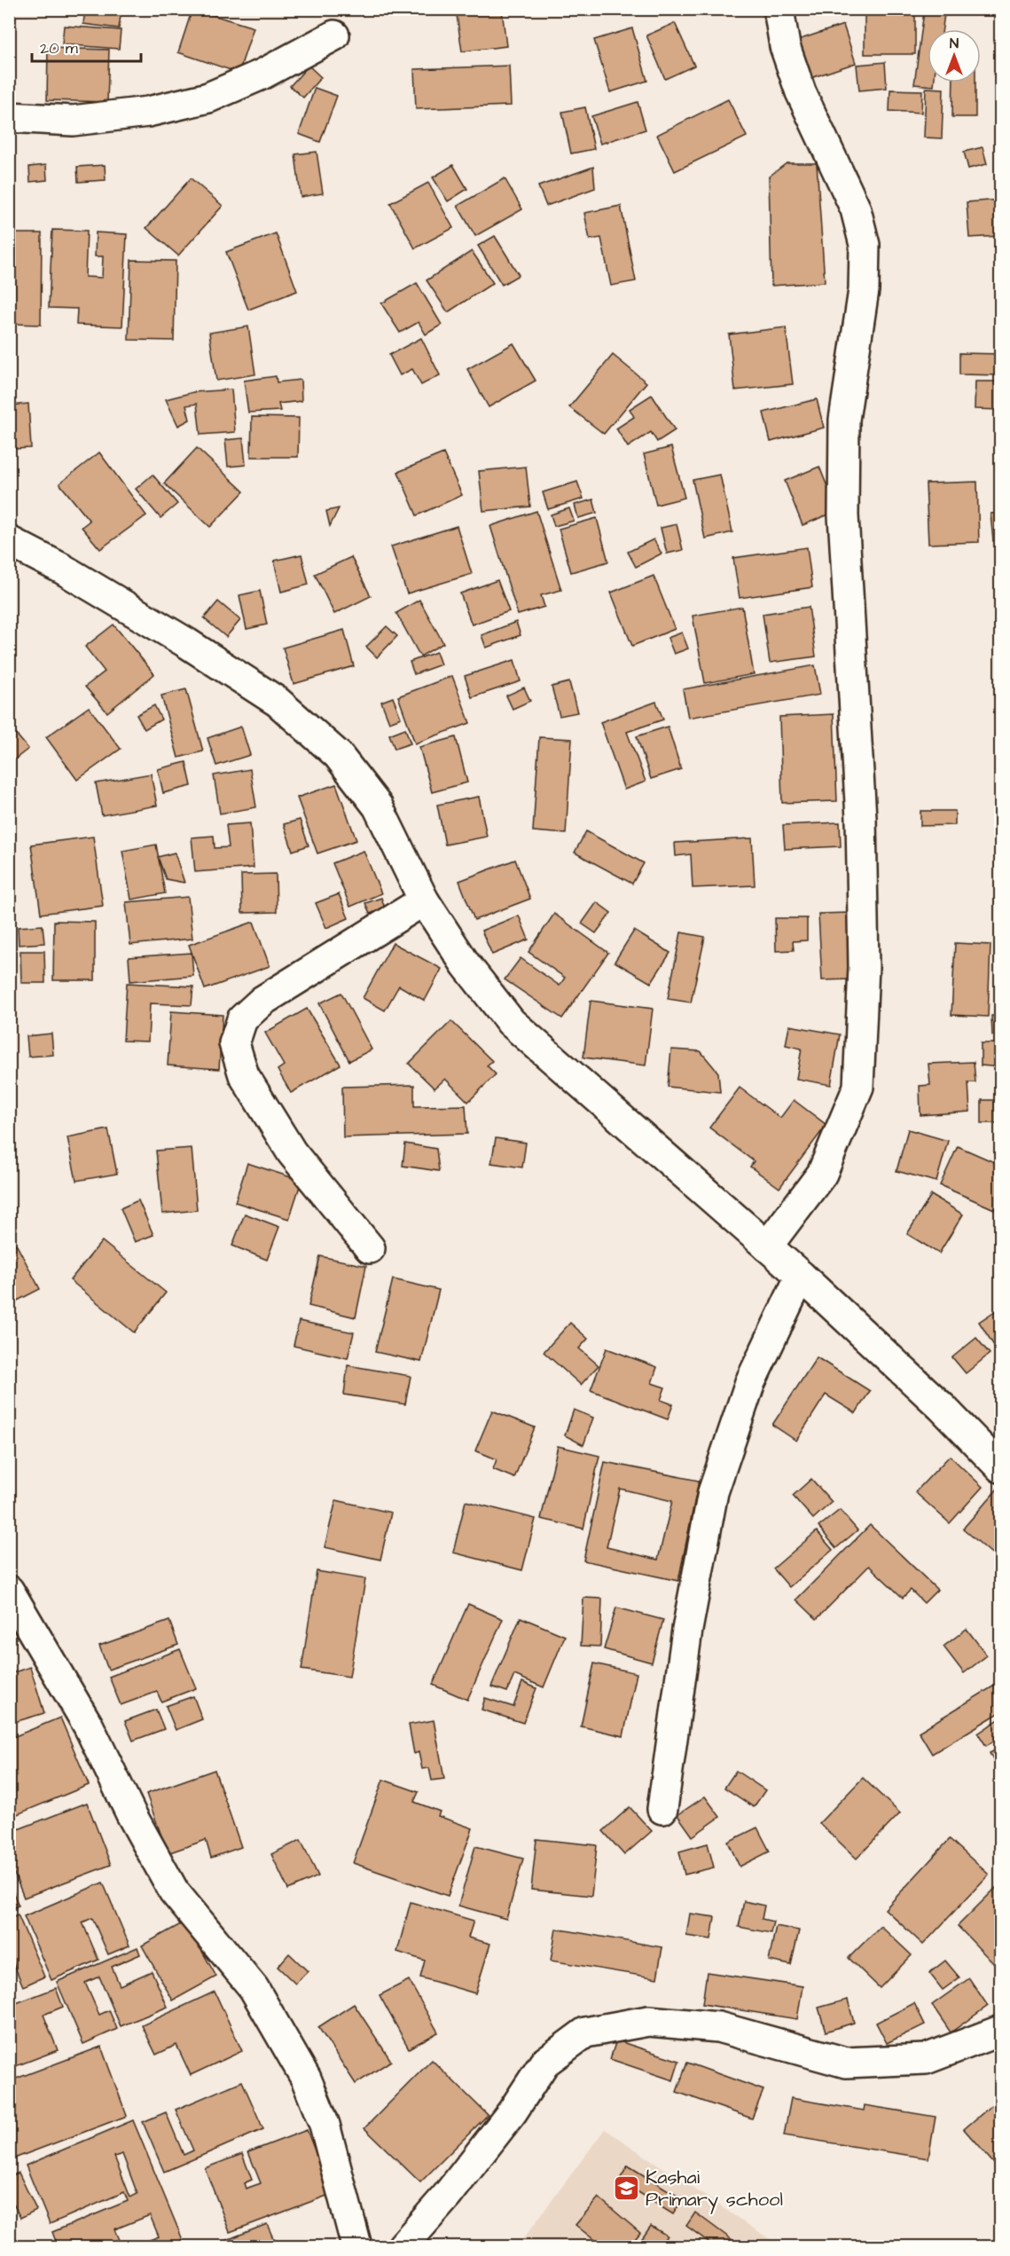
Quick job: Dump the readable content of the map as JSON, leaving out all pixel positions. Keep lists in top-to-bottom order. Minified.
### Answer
{"places":{"school or university":["Kashai Primary school"]},"scale_bar":"20 m","north":"top"}
